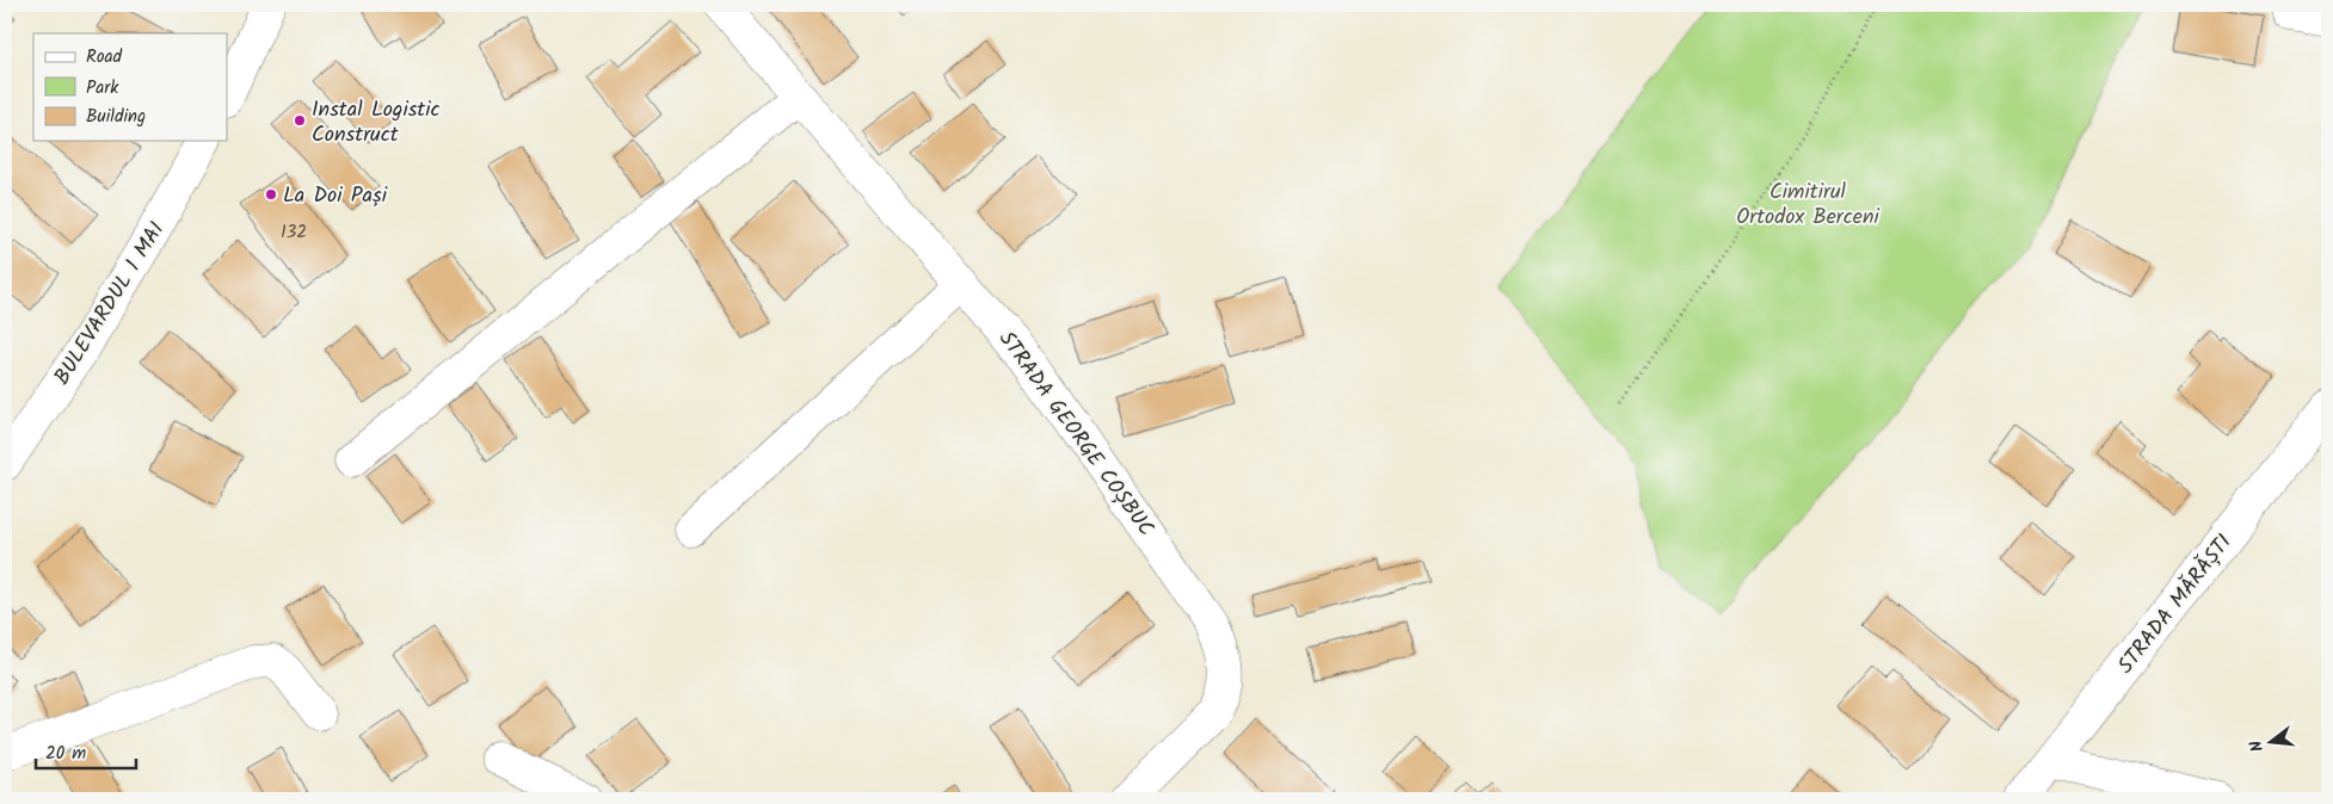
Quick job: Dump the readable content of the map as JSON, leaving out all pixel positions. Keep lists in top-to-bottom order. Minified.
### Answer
{"streets":{"street":["BULEVARDUL 1 MAI","STRADA GEORGE COȘBUC","STRADA MĂRĂȘTI"]},"parks":["Cimitirul Ortodox Berceni"],"places":["Instal Logistic Construct","La Doi Pași"],"house_numbers":["132"],"legend":["Road","Park","Building"],"scale_bar":"20 m","north":"left"}
